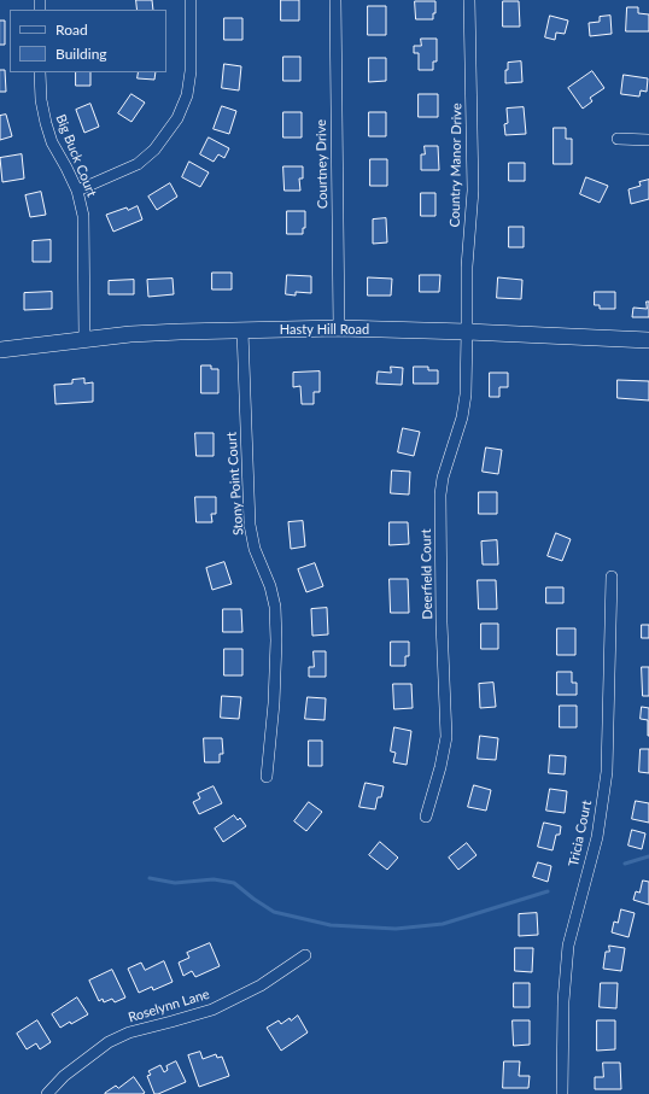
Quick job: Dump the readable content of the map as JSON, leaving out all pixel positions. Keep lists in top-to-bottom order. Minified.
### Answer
{"streets":{"street":["Big Buck Court","Courtney Drive","Country Manor Drive","Hasty Hill Road","Stony Point Court","Deerfield Court","Tricia Court","Roselynn Lane"]},"crossings":[["Big Buck Court","Hasty Hill Road"],["Courtney Drive","Hasty Hill Road"],["Country Manor Drive","Hasty Hill Road"],["Country Manor Drive","Deerfield Court"],["Hasty Hill Road","Stony Point Court"],["Hasty Hill Road","Deerfield Court"]],"legend":["Road","Building"]}
